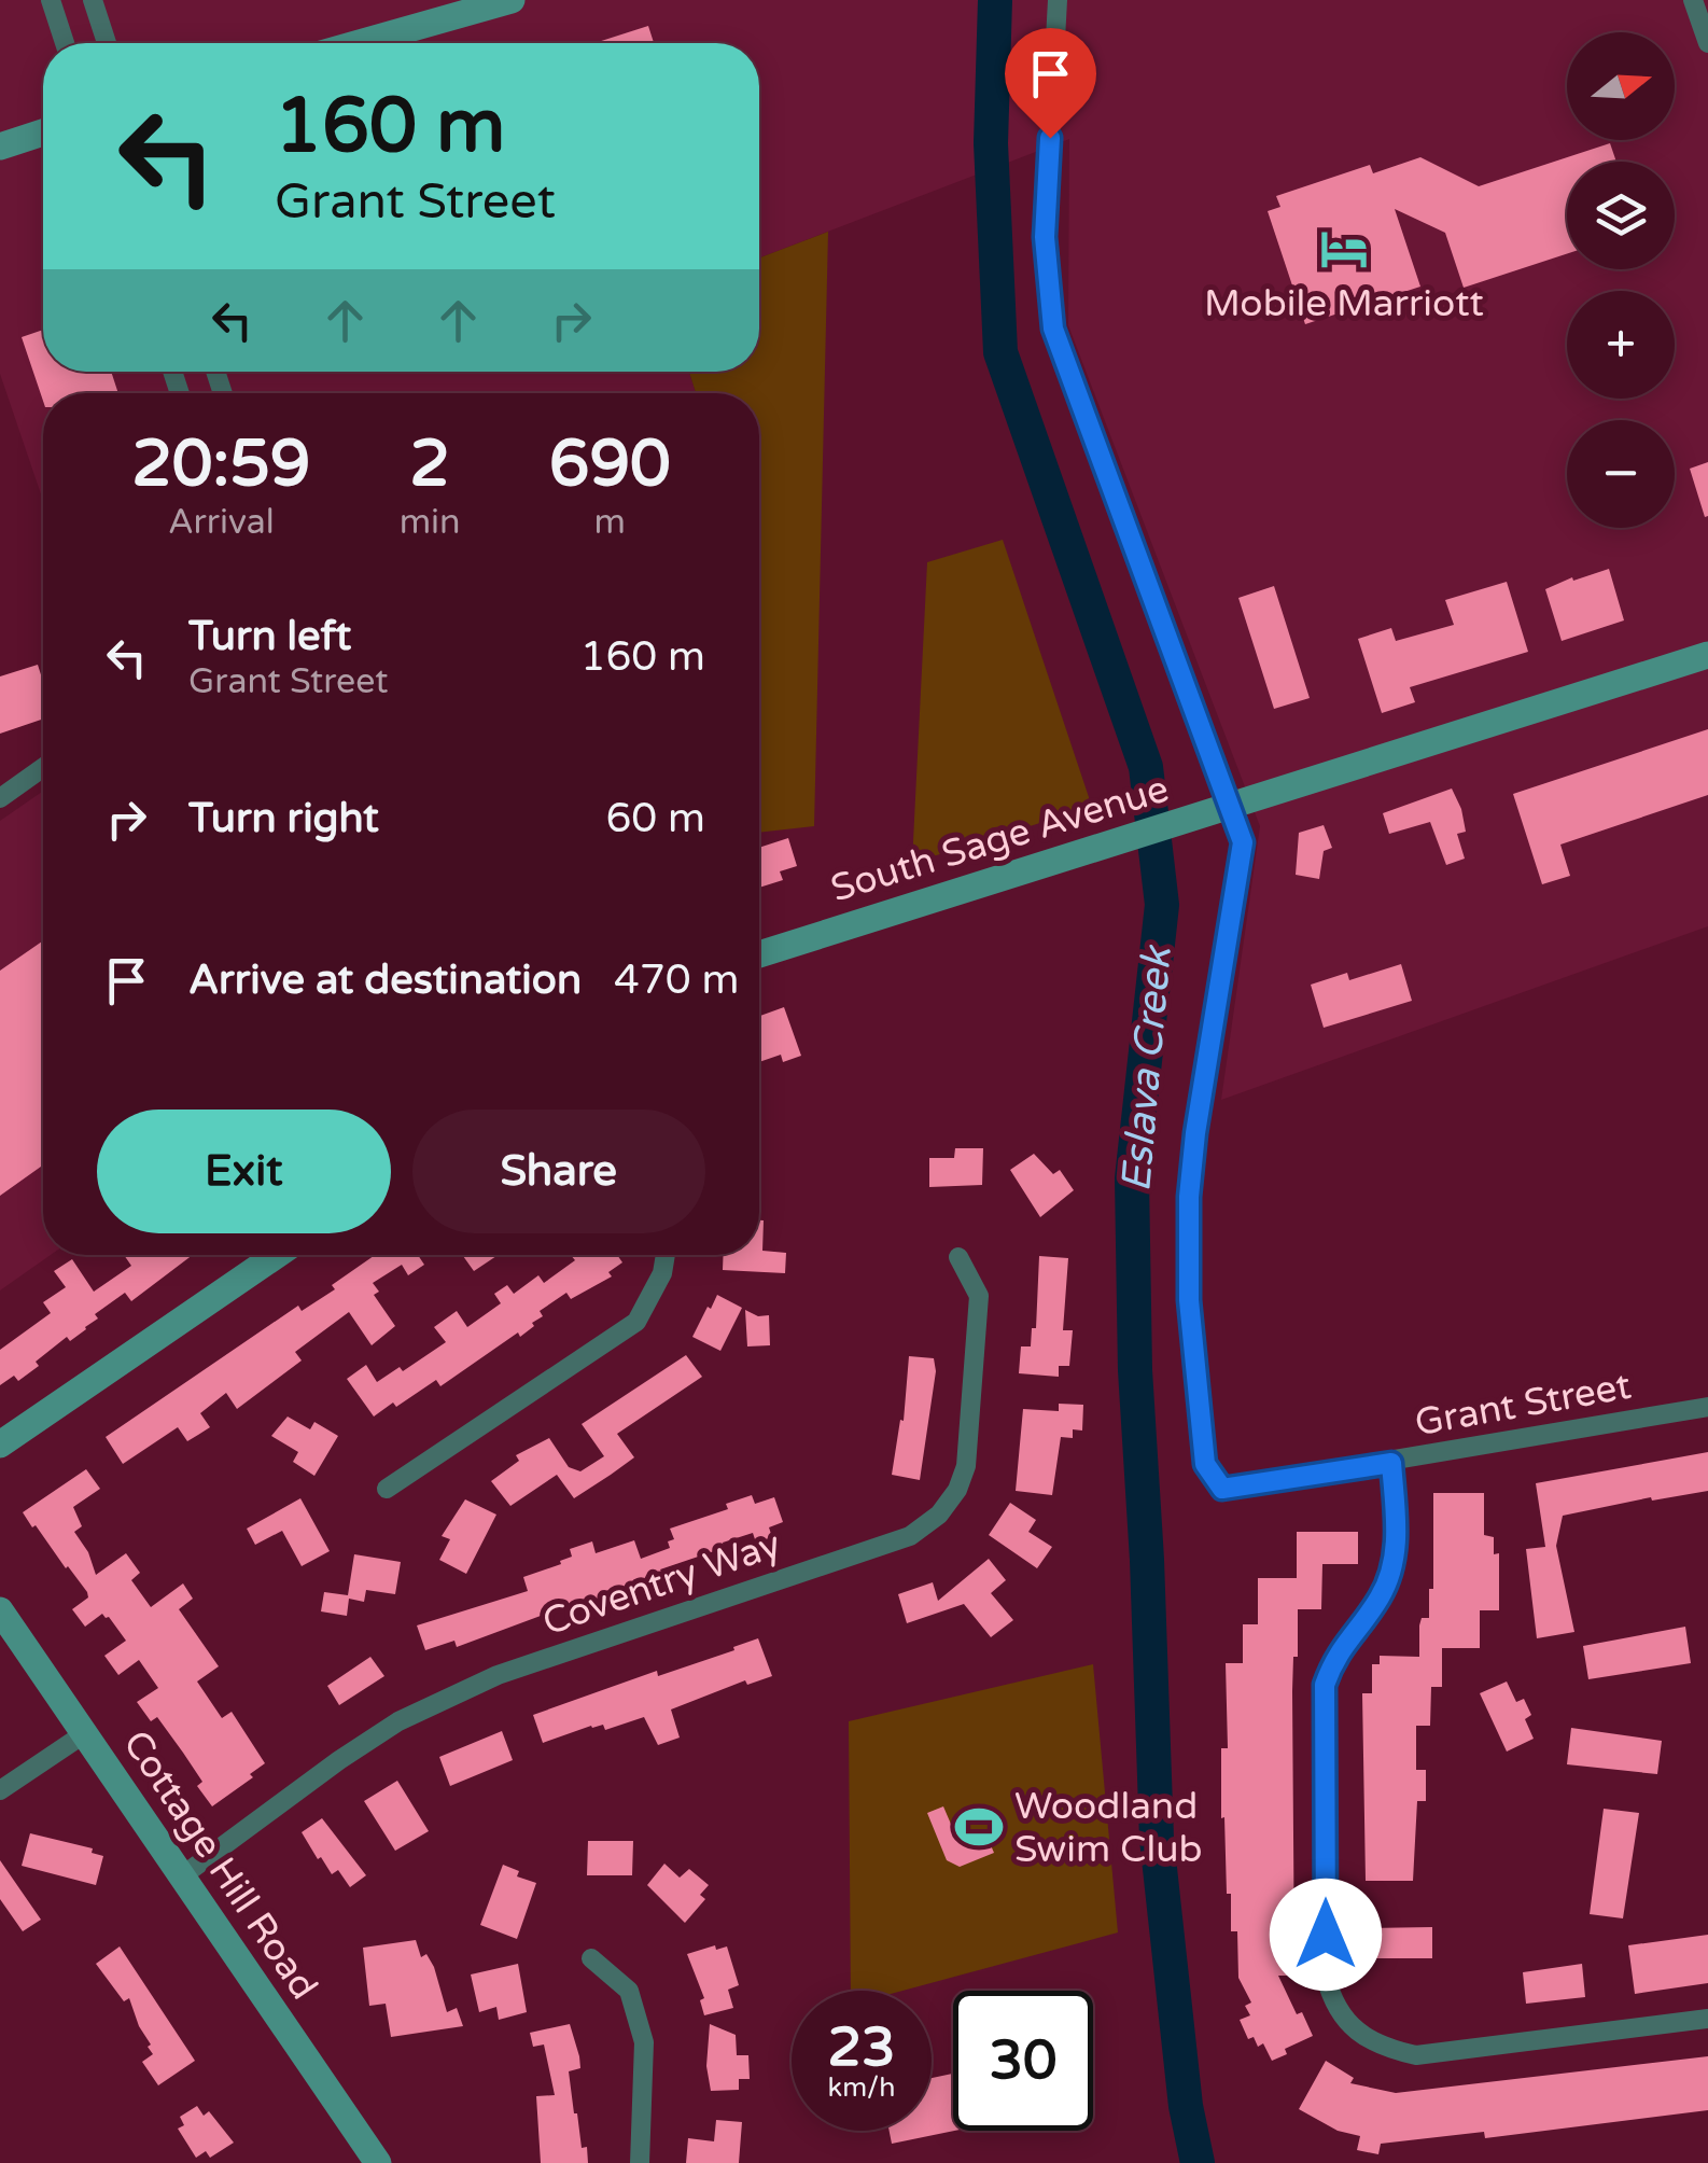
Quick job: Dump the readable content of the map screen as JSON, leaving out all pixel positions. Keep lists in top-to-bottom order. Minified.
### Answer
{"streets":{"street":["South Sage Avenue","Grant Street","Coventry Way","Cottage Hill Road"]},"crossings":[["South Sage Avenue","Grant Street"],["Coventry Way","Cottage Hill Road"]],"water":["Eslava Creek"],"places":{"hotel":["Mobile Marriott"],"sports":["Woodland Swim Club"]},"north":"right","page":{"map_buttons":["+","−"],"turn":["160 m","Grant Street"],"eta":["20:59","Arrival","2","min","690","m"],"list":[{"name":"Turn left","note":"Grant Street","value":"160 m"},{"name":"Turn right","value":"60 m"},{"name":"Arrive at destination","value":"470 m"}],"buttons":["Exit","Share"],"speed":"23 km/h","limit":"30"}}
